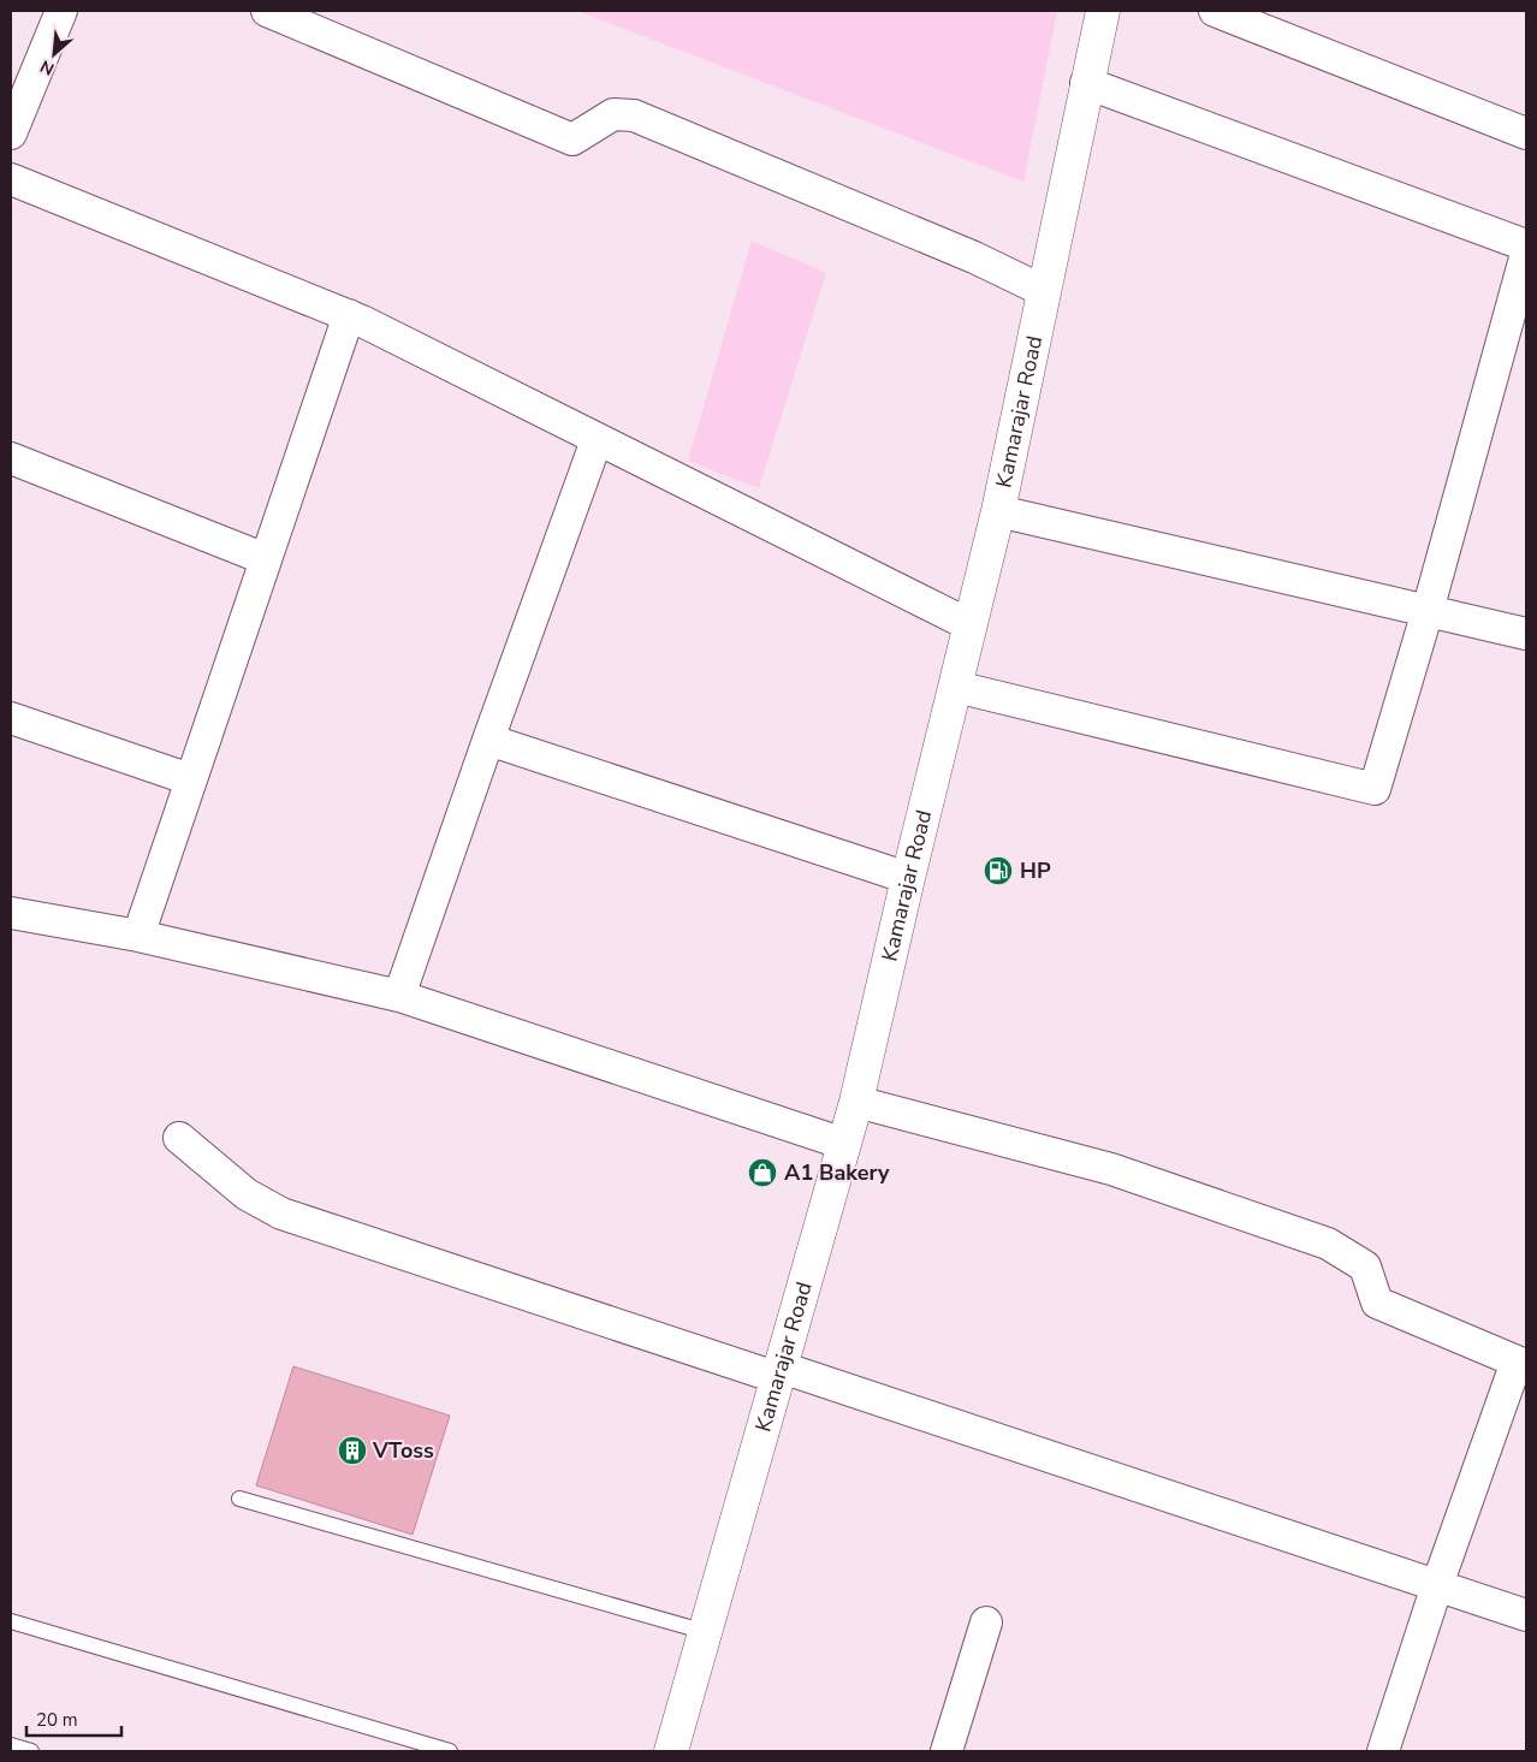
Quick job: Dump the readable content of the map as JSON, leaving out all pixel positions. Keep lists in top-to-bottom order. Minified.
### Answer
{"streets":{"main road":["Kamarajar Road"]},"places":{"fuel station":["HP"],"shop":["A1 Bakery"],"building":["VToss"]},"scale_bar":"20 m","north":"bottom left"}
